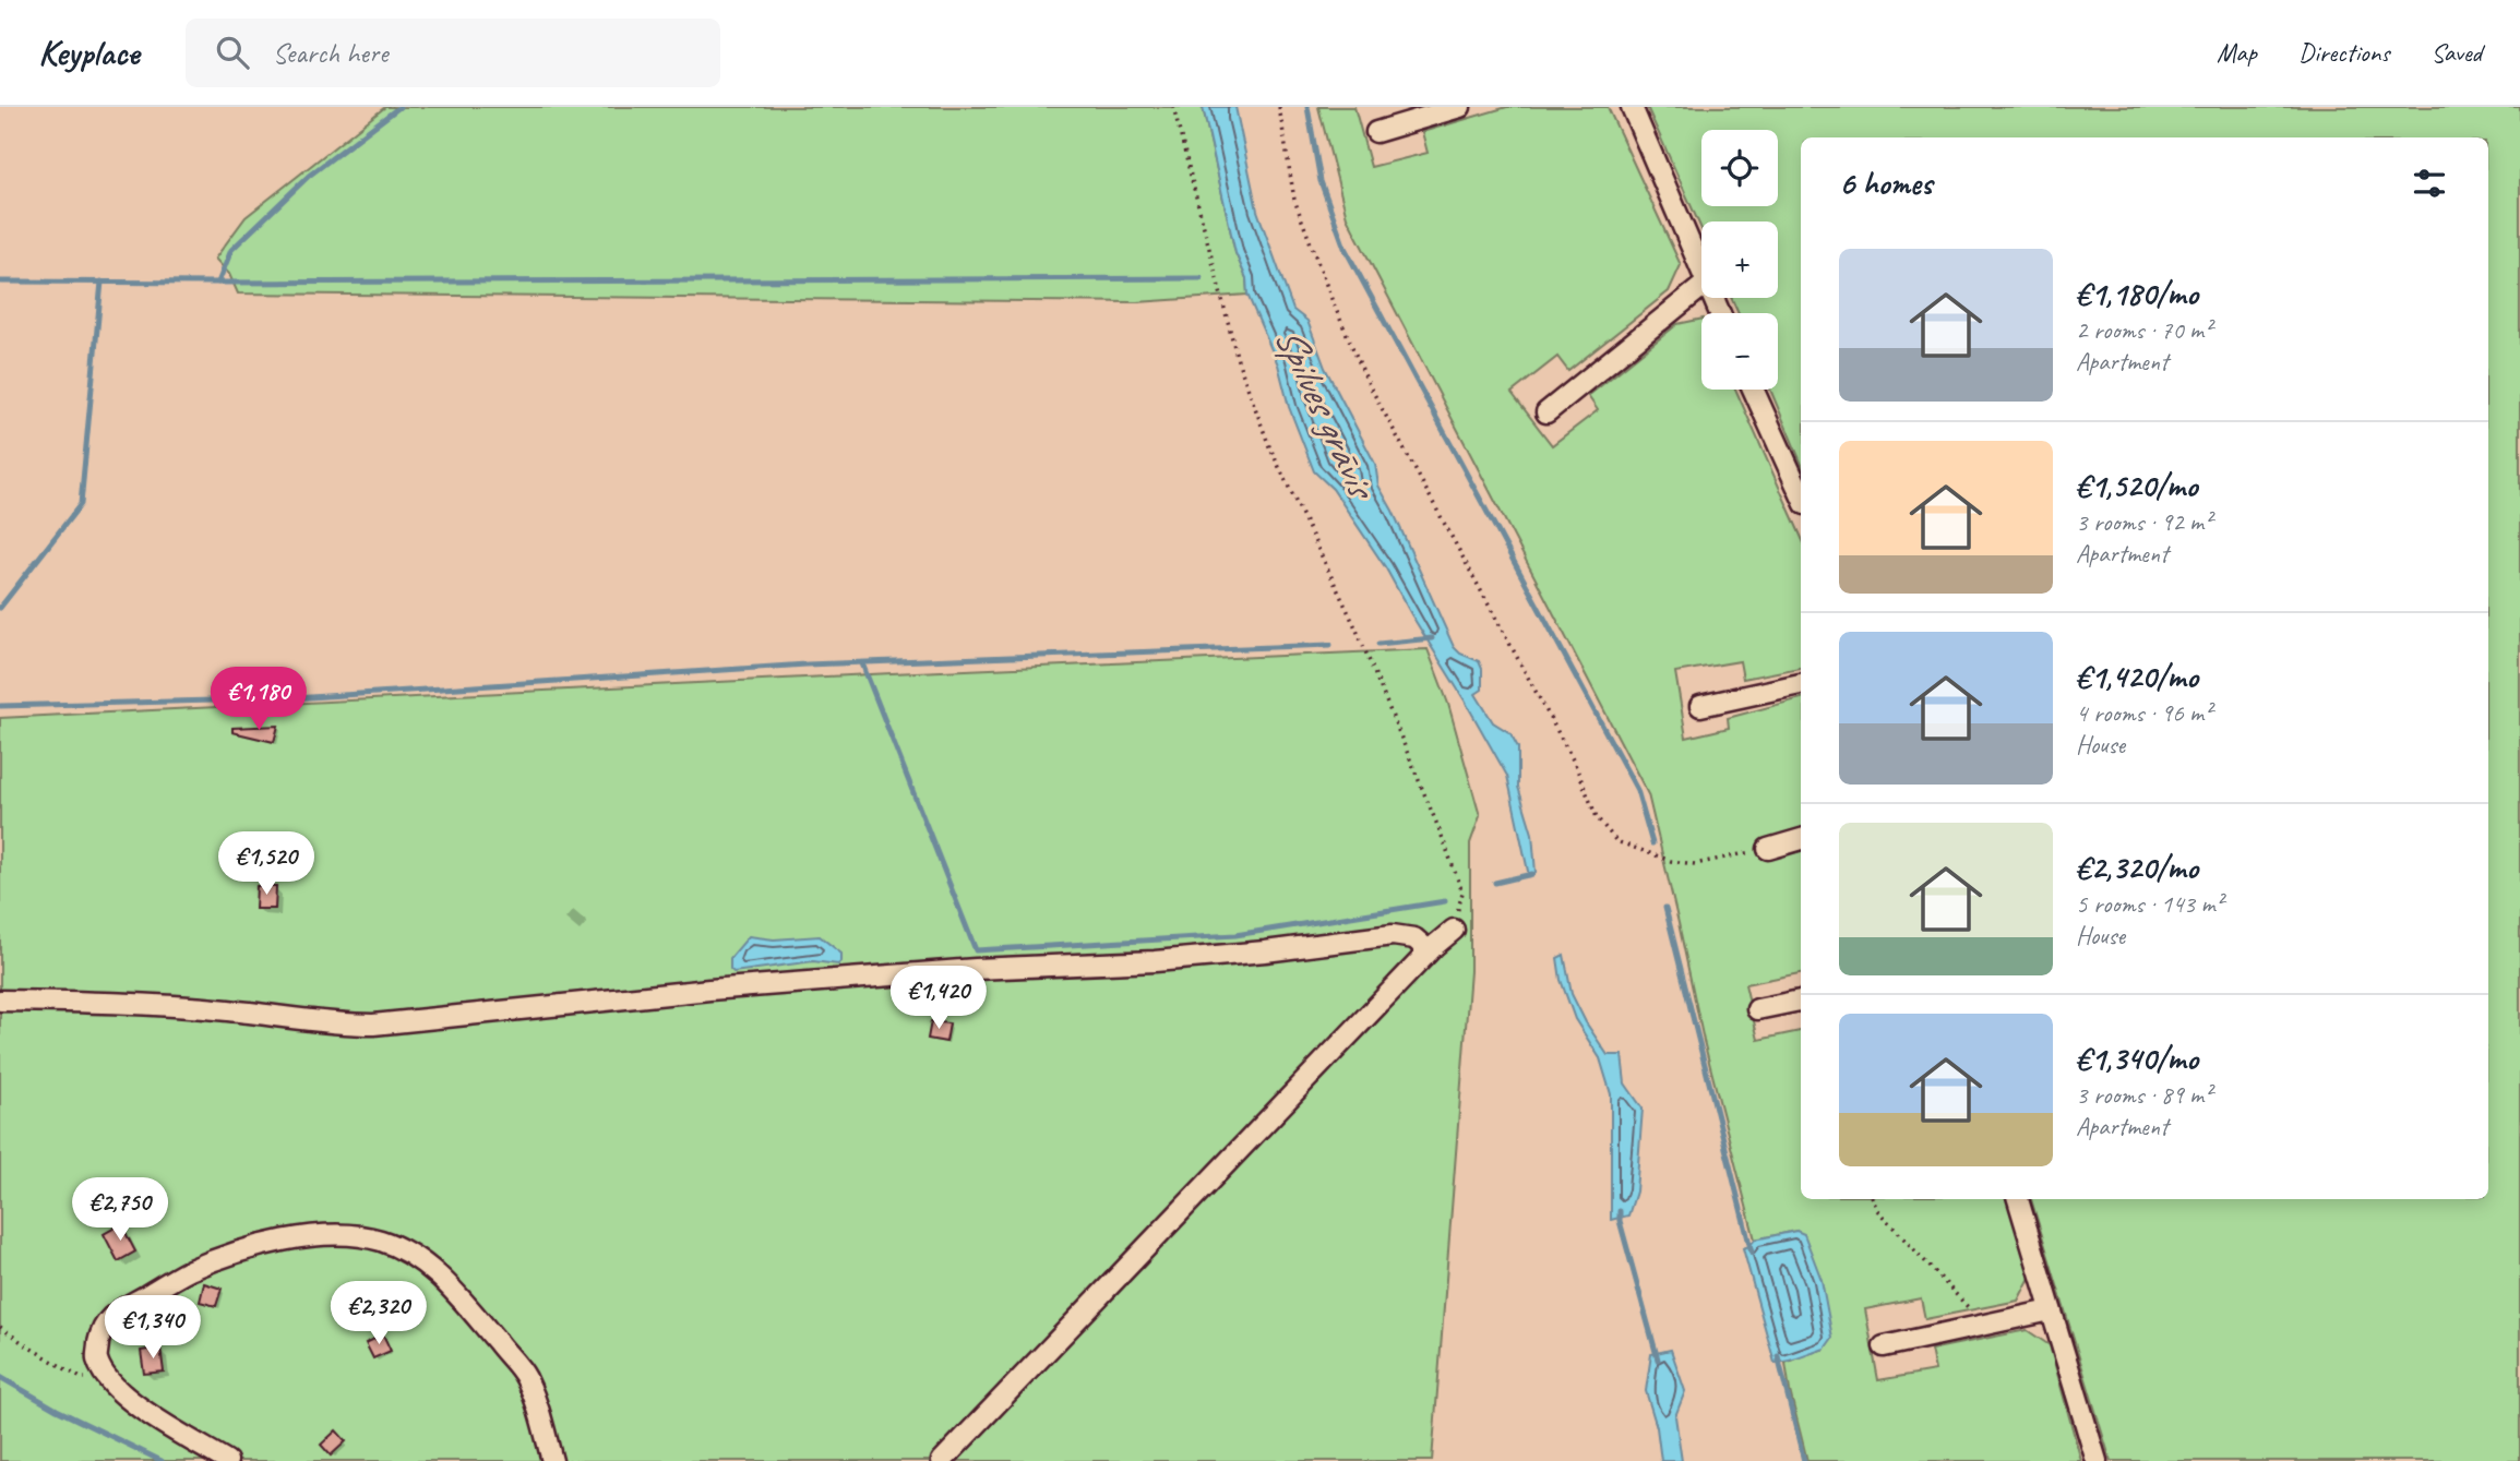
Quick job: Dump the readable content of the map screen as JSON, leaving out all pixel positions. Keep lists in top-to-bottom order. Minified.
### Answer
{"water":["Spilves grāvis"],"page":{"header":"Keyplace","search":"Search here","nav":["Map","Directions","Saved"],"map_buttons":["+","−"],"heading":"6 homes","list":[{"name":"€1,180/mo","note":"2 rooms · 70 m² · Apartment"},{"name":"€1,520/mo","note":"3 rooms · 92 m² · Apartment"},{"name":"€1,420/mo","note":"4 rooms · 96 m² · House"},{"name":"€2,320/mo","note":"5 rooms · 143 m² · House"},{"name":"€1,340/mo","note":"3 rooms · 89 m² · Apartment"}],"price":["€1,180","€1,520","€1,420","€2,750","€2,320","€1,340"]}}
